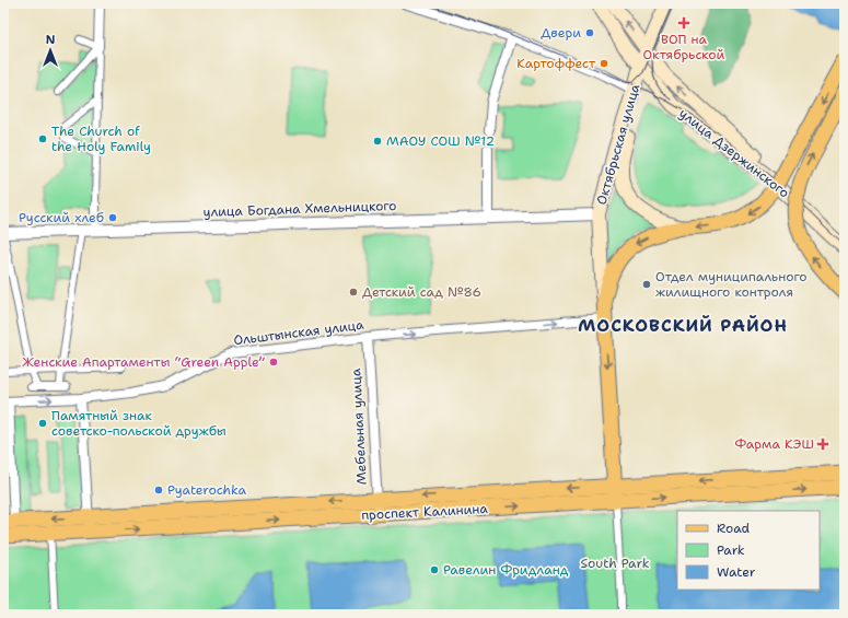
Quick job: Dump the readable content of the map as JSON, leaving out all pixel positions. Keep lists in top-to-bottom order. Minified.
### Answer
{"streets":{"main road":["Октябрьская улица","улица Дзержинского","проспект Калинина"],"street":["улица Богдана Хмельницкого","Ольштынская улица","Мебельная улица"]},"crossings":[["Октябрьская улица","улица Дзержинского"],["Октябрьская улица","улица Богдана Хмельницкого"],["Октябрьская улица","Ольштынская улица"],["Октябрьская улица","проспект Калинина"],["Ольштынская улица","Мебельная улица"],["Мебельная улица","проспект Калинина"]],"one_way":["Ольштынская улица"],"districts":["МОСКОВСКИЙ РАЙОН"],"parks":["South Park"],"places":{"health":["ВОП на Октябрьской","Фарма КЭШ"],"other":["Двери","Картоффест","The Church of the Holy Family","МАОУ СОШ №12","Русский хлеб","Отдел муниципального жилищного контроля","Детский сад №86","Женские Апартаменты “Green Apple”","Памятный знак советско-польской дружбы","Pyaterochka","Равелин Фридланд"]},"legend":["Road","Park","Water"],"north":"top"}
